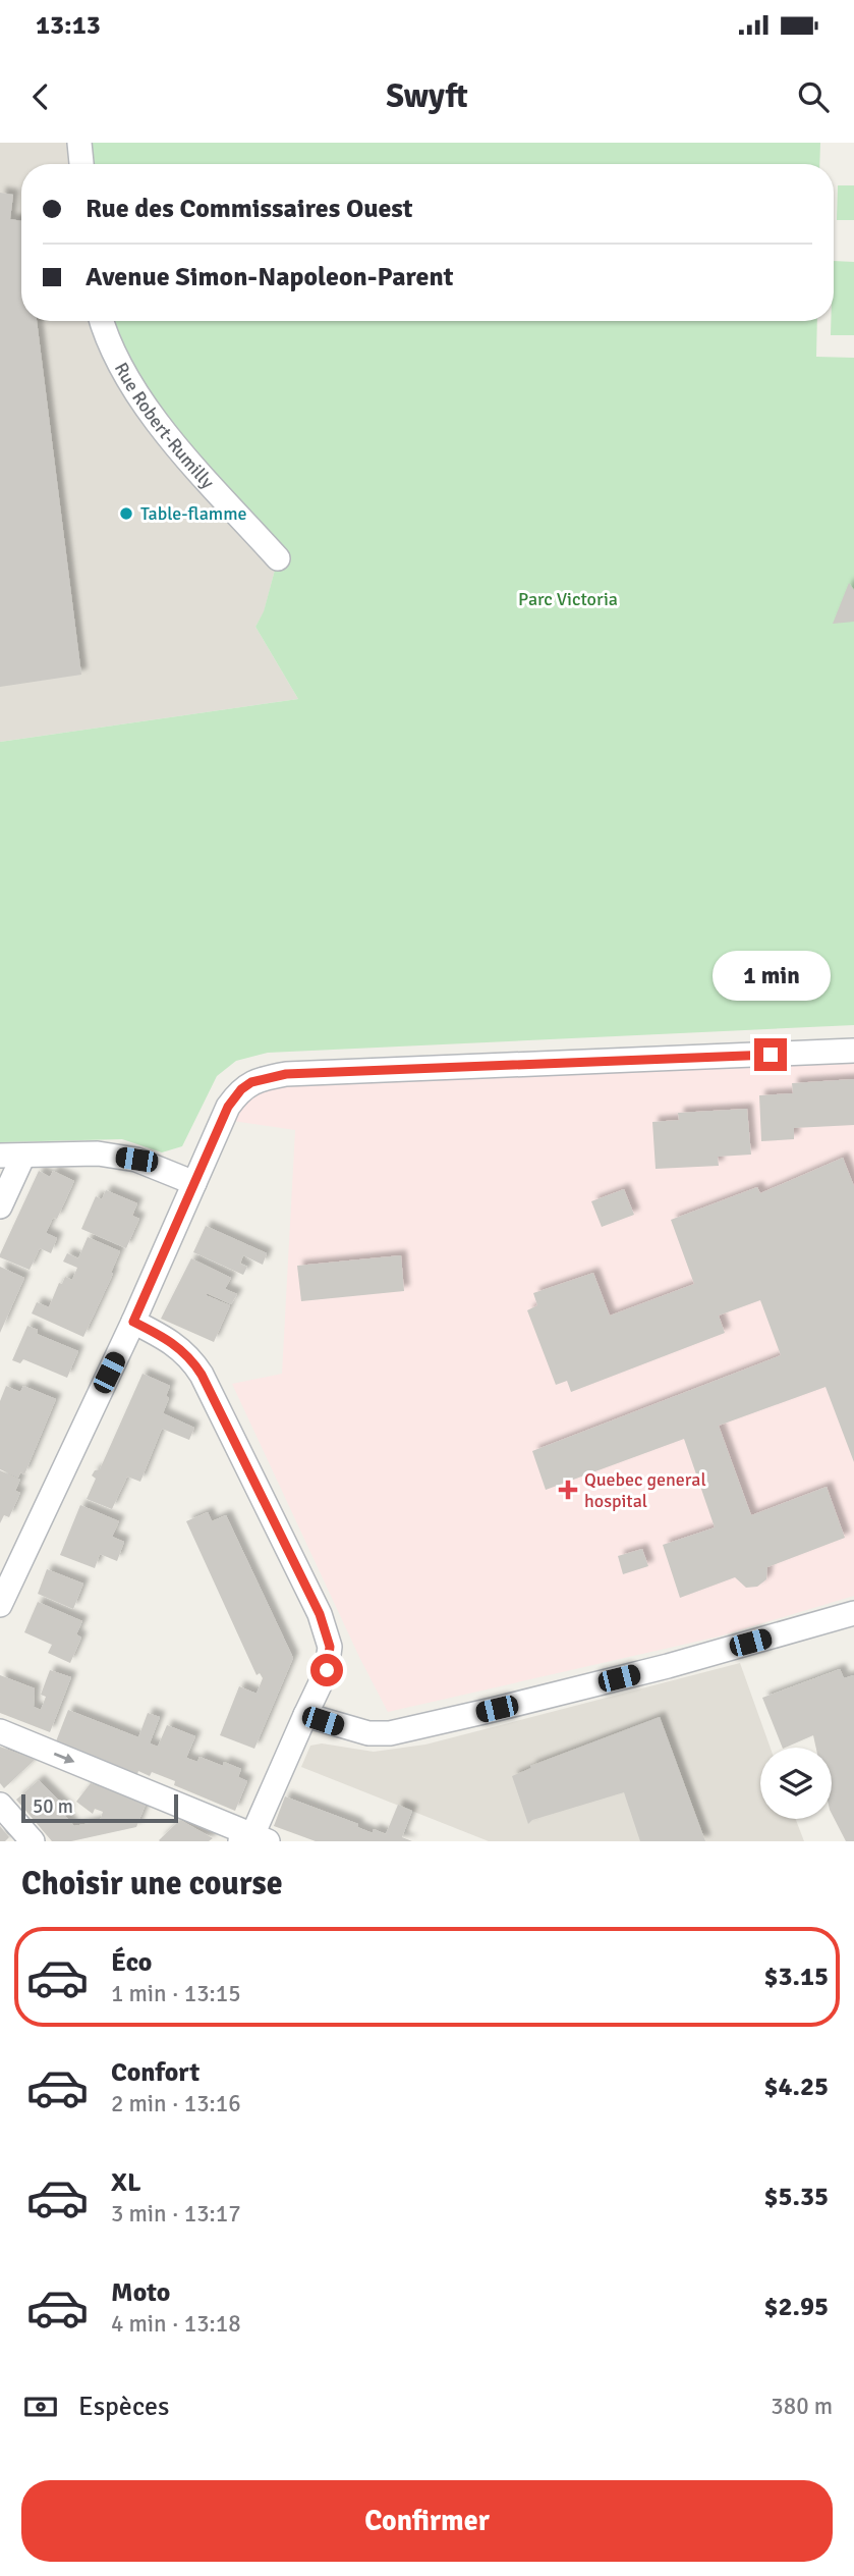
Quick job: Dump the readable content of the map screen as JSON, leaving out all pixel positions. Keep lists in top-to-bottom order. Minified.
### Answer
{"streets":{"street":["Rue Robert-Rumilly"]},"parks":["Parc Victoria"],"places":{"other":["Table-flamme"],"health":["Quebec general hospital"]},"scale_bar":"50 m","page":{"status":"13:13","header":"Swyft","banner":["Rue des Commissaires Ouest","Avenue Simon-Napoleon-Parent"],"bubble":"1 min","scale":"50 m","heading":"Choisir une course","list":[{"name":"Éco","note":"1 min · 13:15","value":"$3.15"},{"name":"Confort","note":"2 min · 13:16","value":"$4.25"},{"name":"XL","note":"3 min · 13:17","value":"$5.35"},{"name":"Moto","note":"4 min · 13:18","value":"$2.95"}],"pay":["Espèces","380 m"],"buttons":"Confirmer"}}
